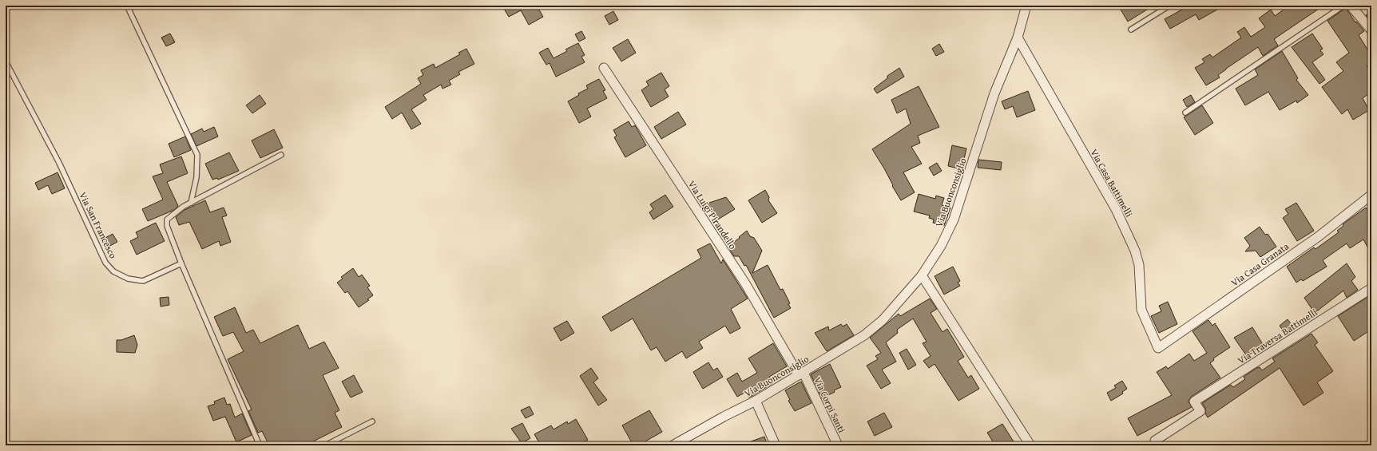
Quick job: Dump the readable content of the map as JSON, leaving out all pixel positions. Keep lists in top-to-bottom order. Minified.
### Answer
{"streets":{"street":["Via Casa Battimelli","Via Buonconsiglio","Via Luigi Pirandello","Via Casa Granata","Via Traversa Battimelli","Via Corpi Santi"],"lane":["Via San Francesco"]},"crossings":[["Via Casa Battimelli","Via Buonconsiglio"],["Via Casa Battimelli","Via Casa Granata"],["Via Buonconsiglio","Via Luigi Pirandello"],["Via Buonconsiglio","Via Corpi Santi"],["Via Luigi Pirandello","Via Corpi Santi"]]}
